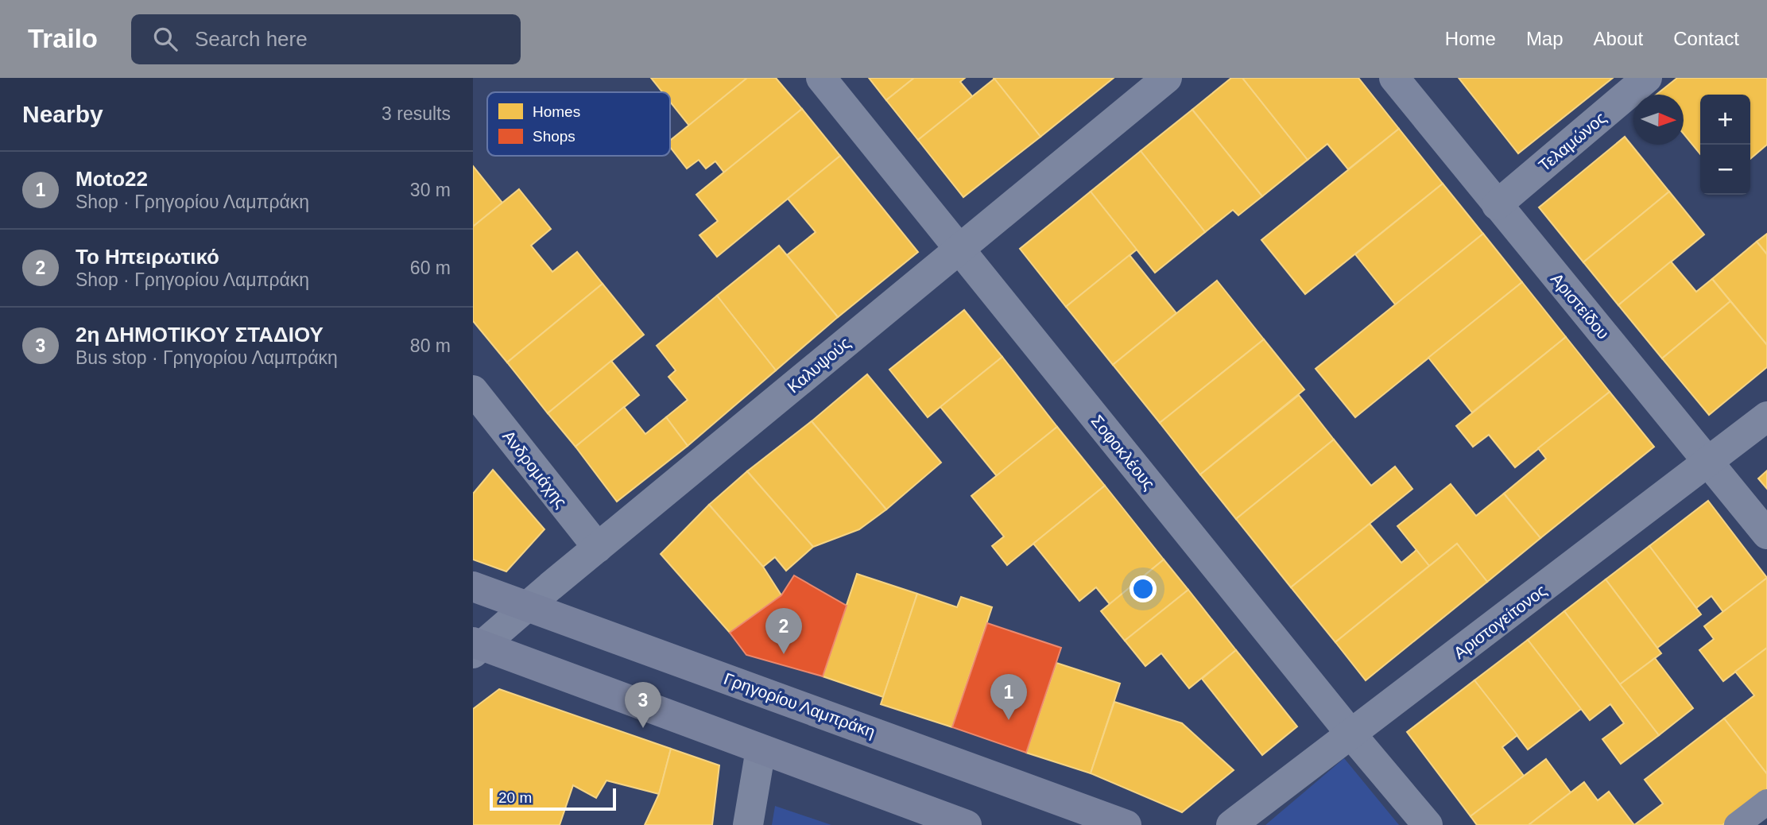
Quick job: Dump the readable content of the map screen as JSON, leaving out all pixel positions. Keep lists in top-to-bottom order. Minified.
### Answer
{"streets":{"street":["Τελαμώνος","Αριστείδου","Καλυψούς","Σοφοκλέους","Ανδρομάχης","Αριστογείτονος","Γρηγορίου Λαμπράκη"]},"crossings":[["Τελαμώνος","Αριστείδου"],["Αριστείδου","Αριστογείτονος"],["Καλυψούς","Σοφοκλέους"],["Καλυψούς","Ανδρομάχης"],["Καλυψούς","Γρηγορίου Λαμπράκη"],["Σοφοκλέους","Αριστογείτονος"]],"legend":["Homes","Shops"],"scale_bar":"20 m","north":"right","page":{"header":"Trailo","search":"Search here","nav":["Home","Map","About","Contact"],"heading":["Nearby","3 results"],"map_buttons":["+","−"],"list":[{"mark":"1","name":"Moto22","note":"Shop · Γρηγορίου Λαμπράκη","value":"30 m"},{"mark":"2","name":"Το Ηπειρωτικό","note":"Shop · Γρηγορίου Λαμπράκη","value":"60 m"},{"mark":"3","name":"2η ΔΗΜΟΤΙΚΟΥ ΣΤΑΔΙΟΥ","note":"Bus stop · Γρηγορίου Λαμπράκη","value":"80 m"}],"pins":["2","1","3"],"scale":"20 m"}}
